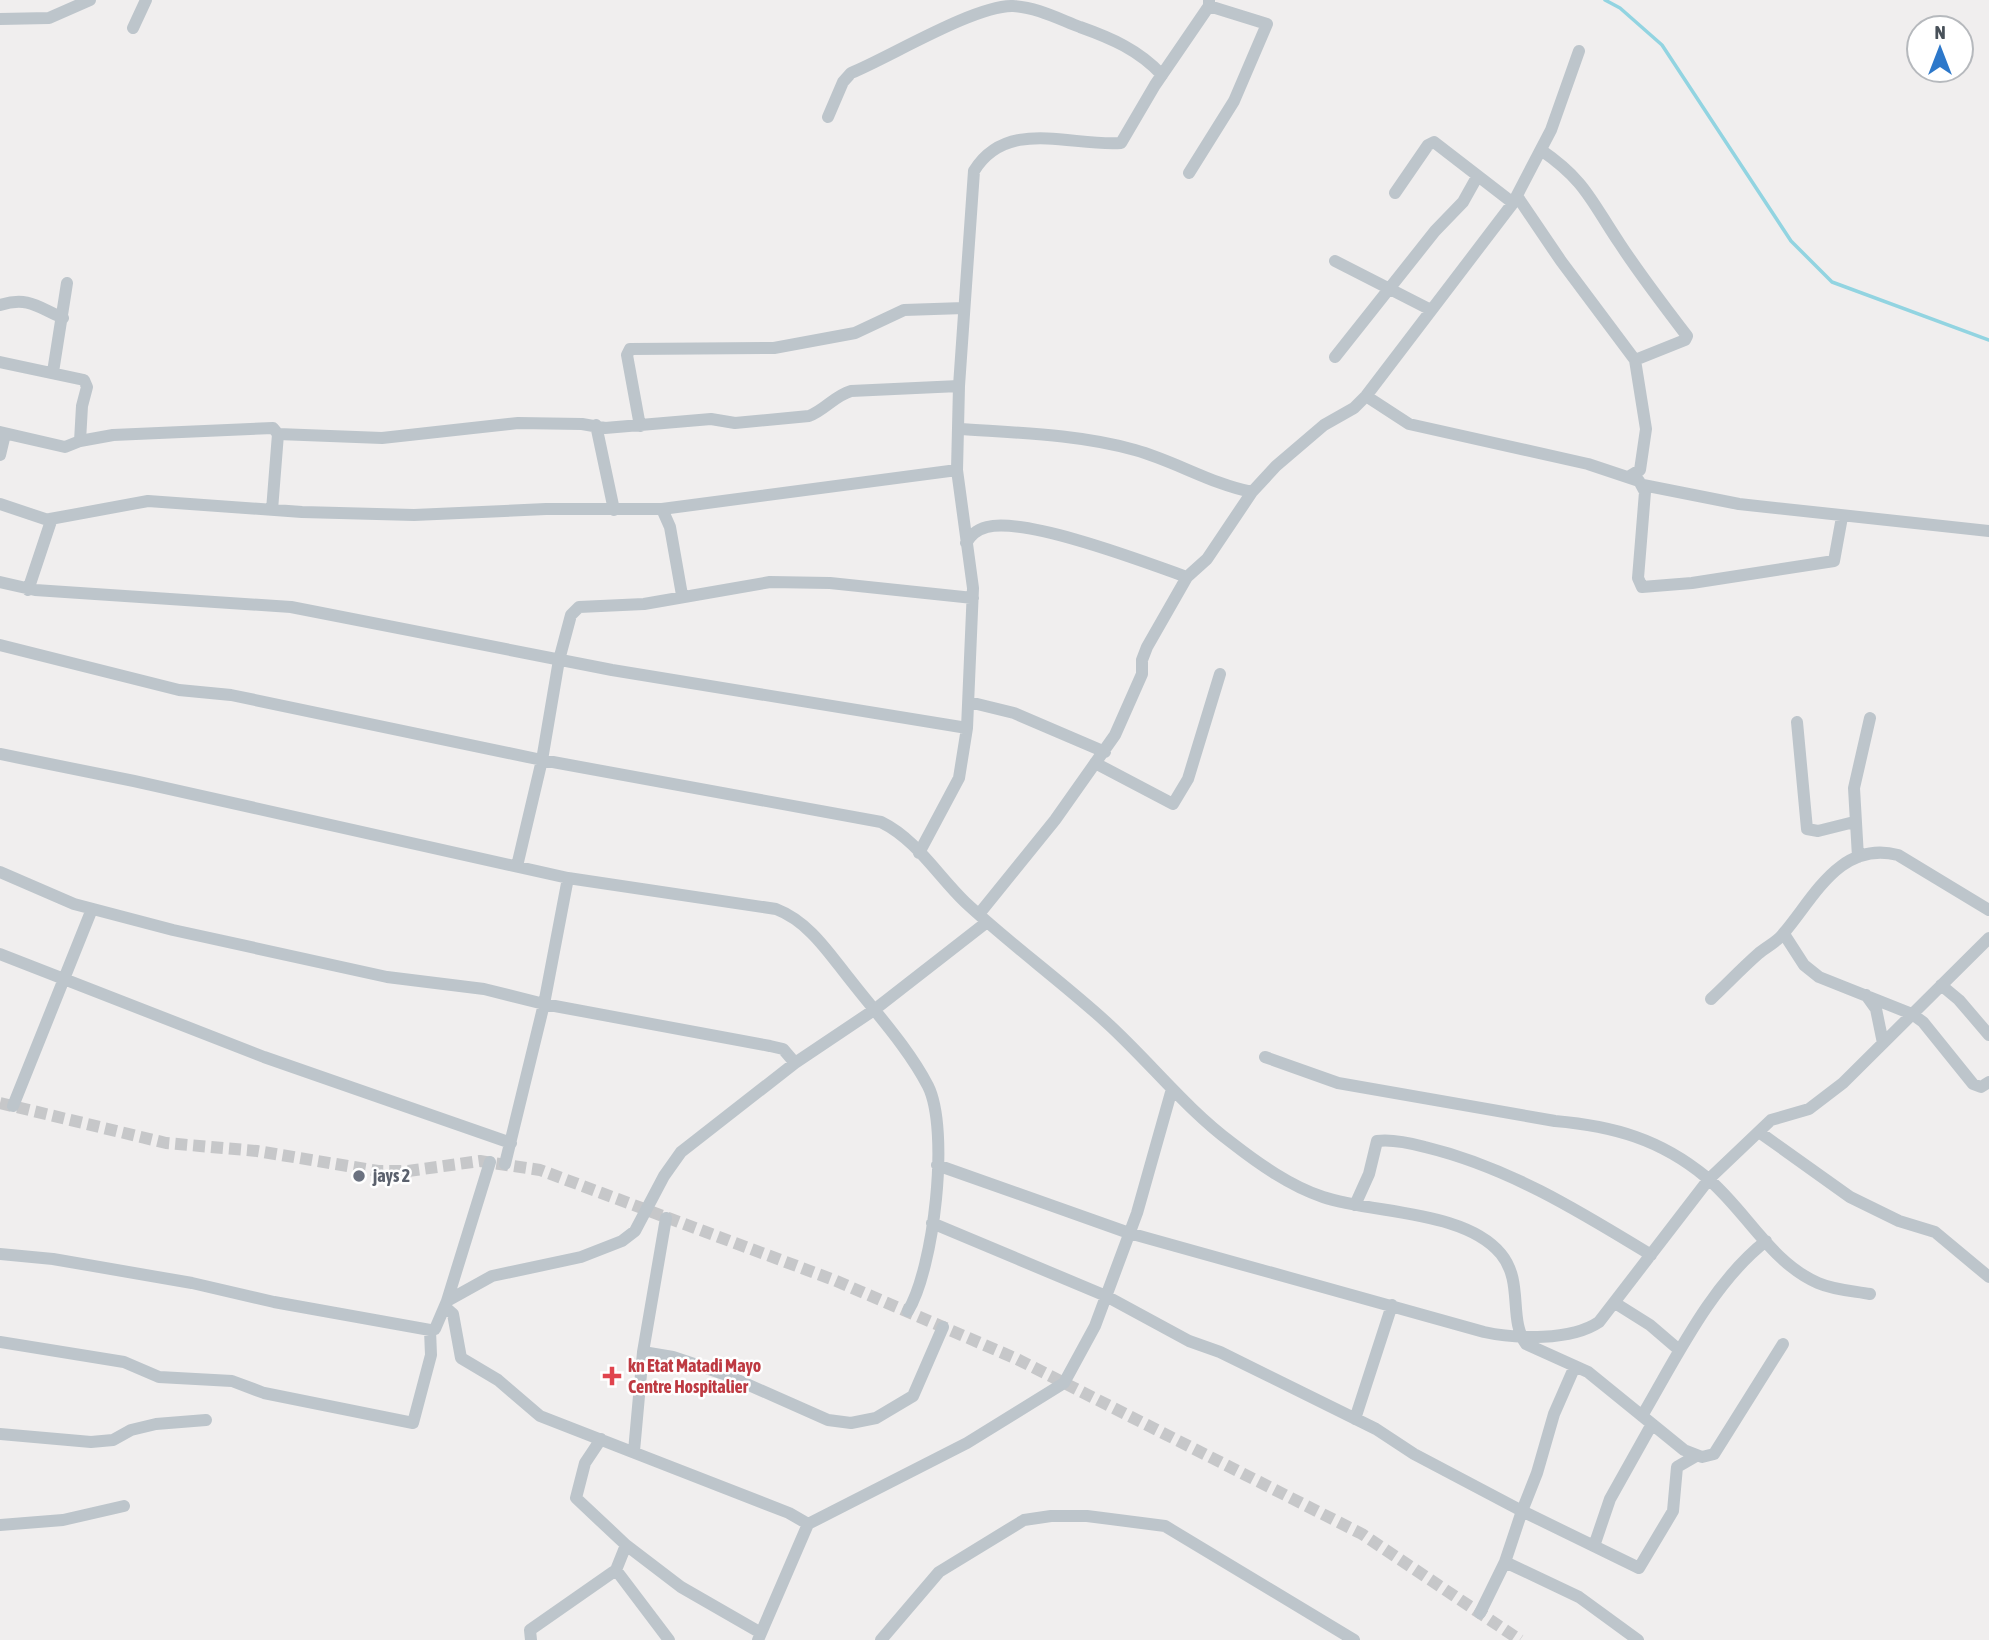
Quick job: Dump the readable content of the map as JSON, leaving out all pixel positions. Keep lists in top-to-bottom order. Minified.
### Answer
{"places":{"other":["jays 2"],"health":["kn Etat Matadi Mayo Centre Hospitalier"]},"north":"top"}
